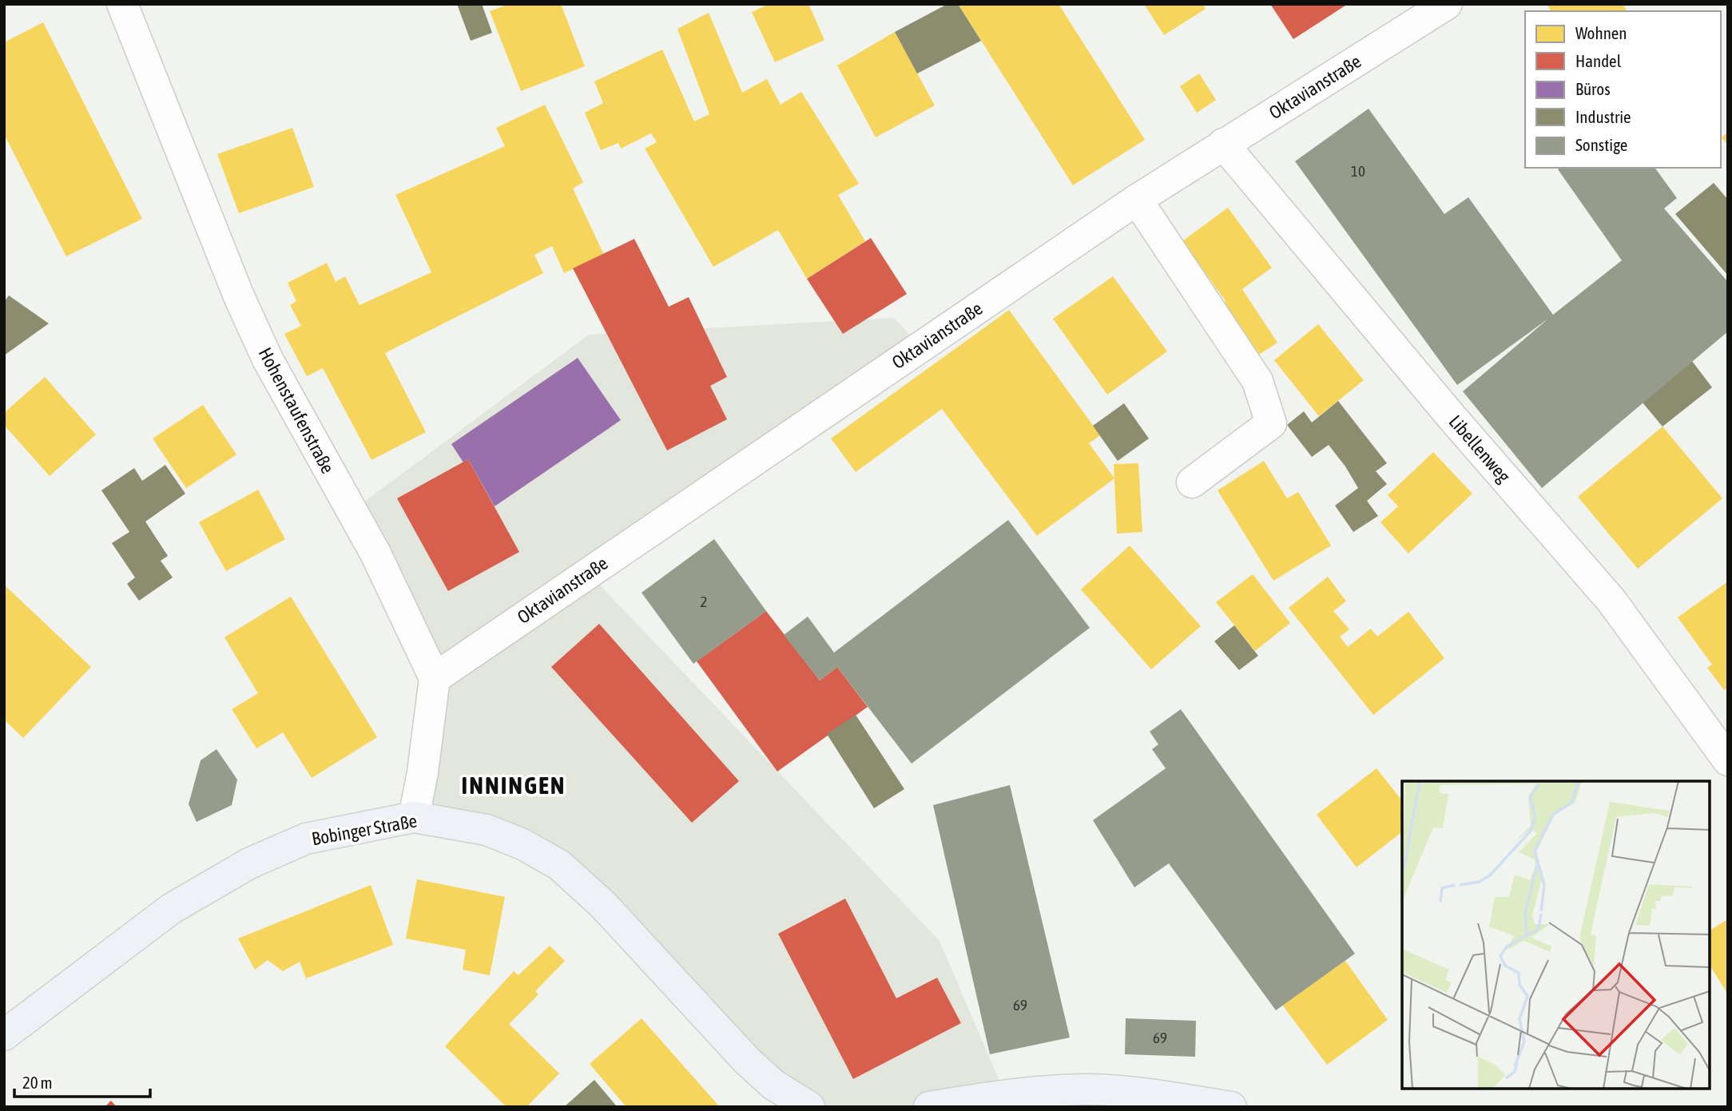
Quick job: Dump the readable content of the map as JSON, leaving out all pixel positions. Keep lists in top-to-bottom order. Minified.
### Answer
{"streets":{"main road":["Bobinger Straße"],"street":["Oktavianstraße","Hohenstaufenstraße","Libellenweg"]},"crossings":[["Oktavianstraße","Hohenstaufenstraße"],["Oktavianstraße","Libellenweg"]],"districts":["INNINGEN"],"house_numbers":["10","2","69","69"],"legend":["Wohnen","Handel","Büros","Industrie","Sonstige"],"scale_bar":"20 m"}
